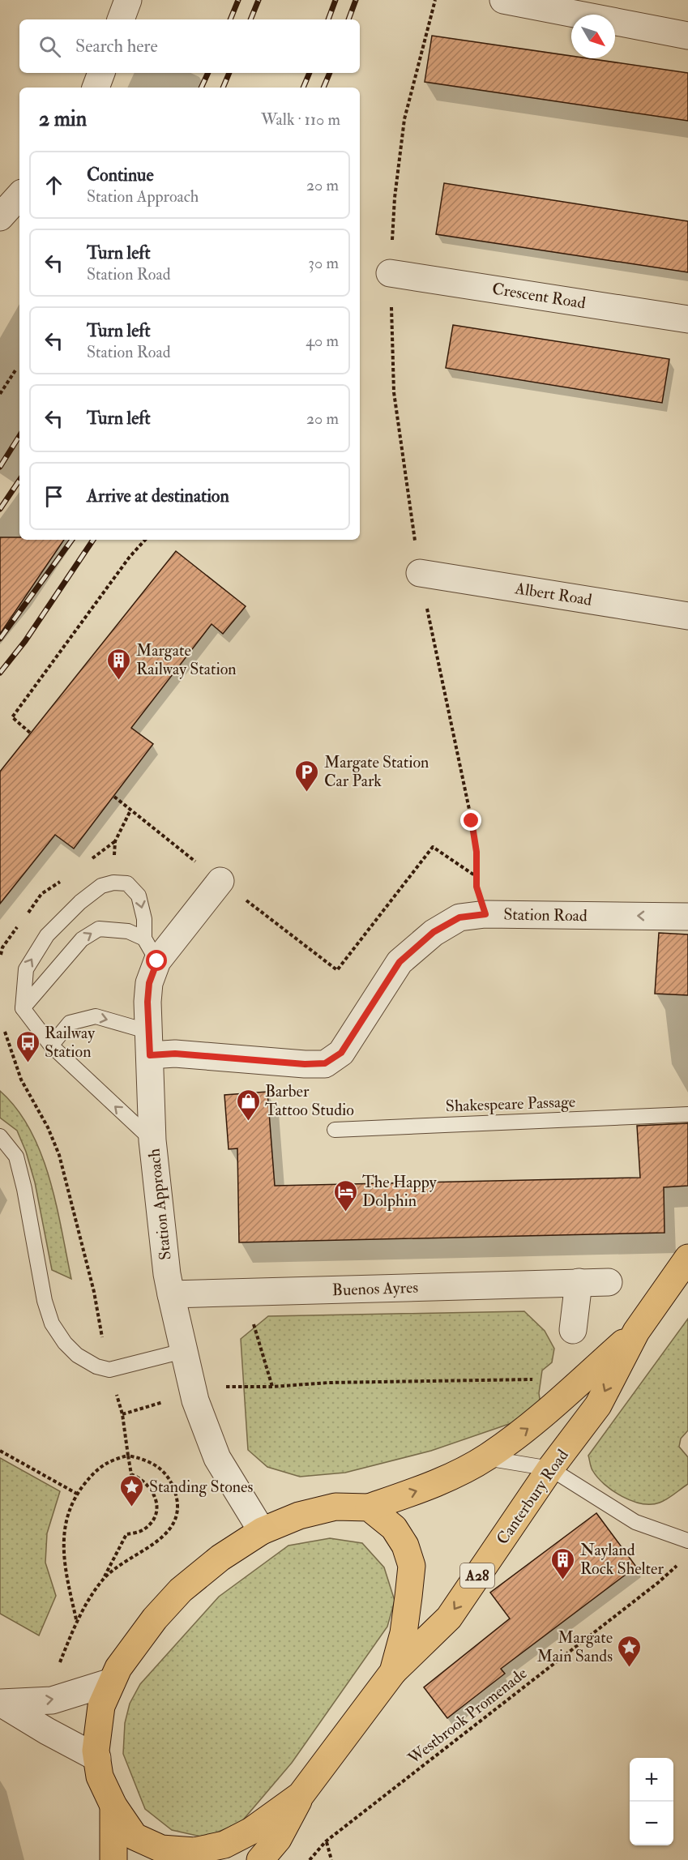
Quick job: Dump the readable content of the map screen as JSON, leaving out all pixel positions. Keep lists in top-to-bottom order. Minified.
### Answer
{"streets":{"highway":["Canterbury Road","A28"],"street":["Crescent Road","Albert Road","Station Road","Station Approach","Buenos Ayres"],"lane":["Shakespeare Passage"],"path":["Westbrook Promenade"]},"crossings":[["Station Road","Station Approach"],["Station Approach","Buenos Ayres"]],"places":{"building":["Margate Railway Station","Nayland Rock Shelter"],"parking":["Margate Station Car Park"],"bus stop":["Railway Station"],"shop":["Barber Tattoo Studio"],"hotel":["The Happy Dolphin"],"place":["Standing Stones","Margate Main Sands"]},"north":"bottom right","page":{"search":"Search here","heading":["2 min","Walk · 110 m"],"list":[["Continue","Station Approach","20 m"],["Turn left","Station Road","30 m"],["Turn left","Station Road","40 m"],["Turn left","20 m"],"Arrive at destination"],"map_buttons":["+","−"]}}
